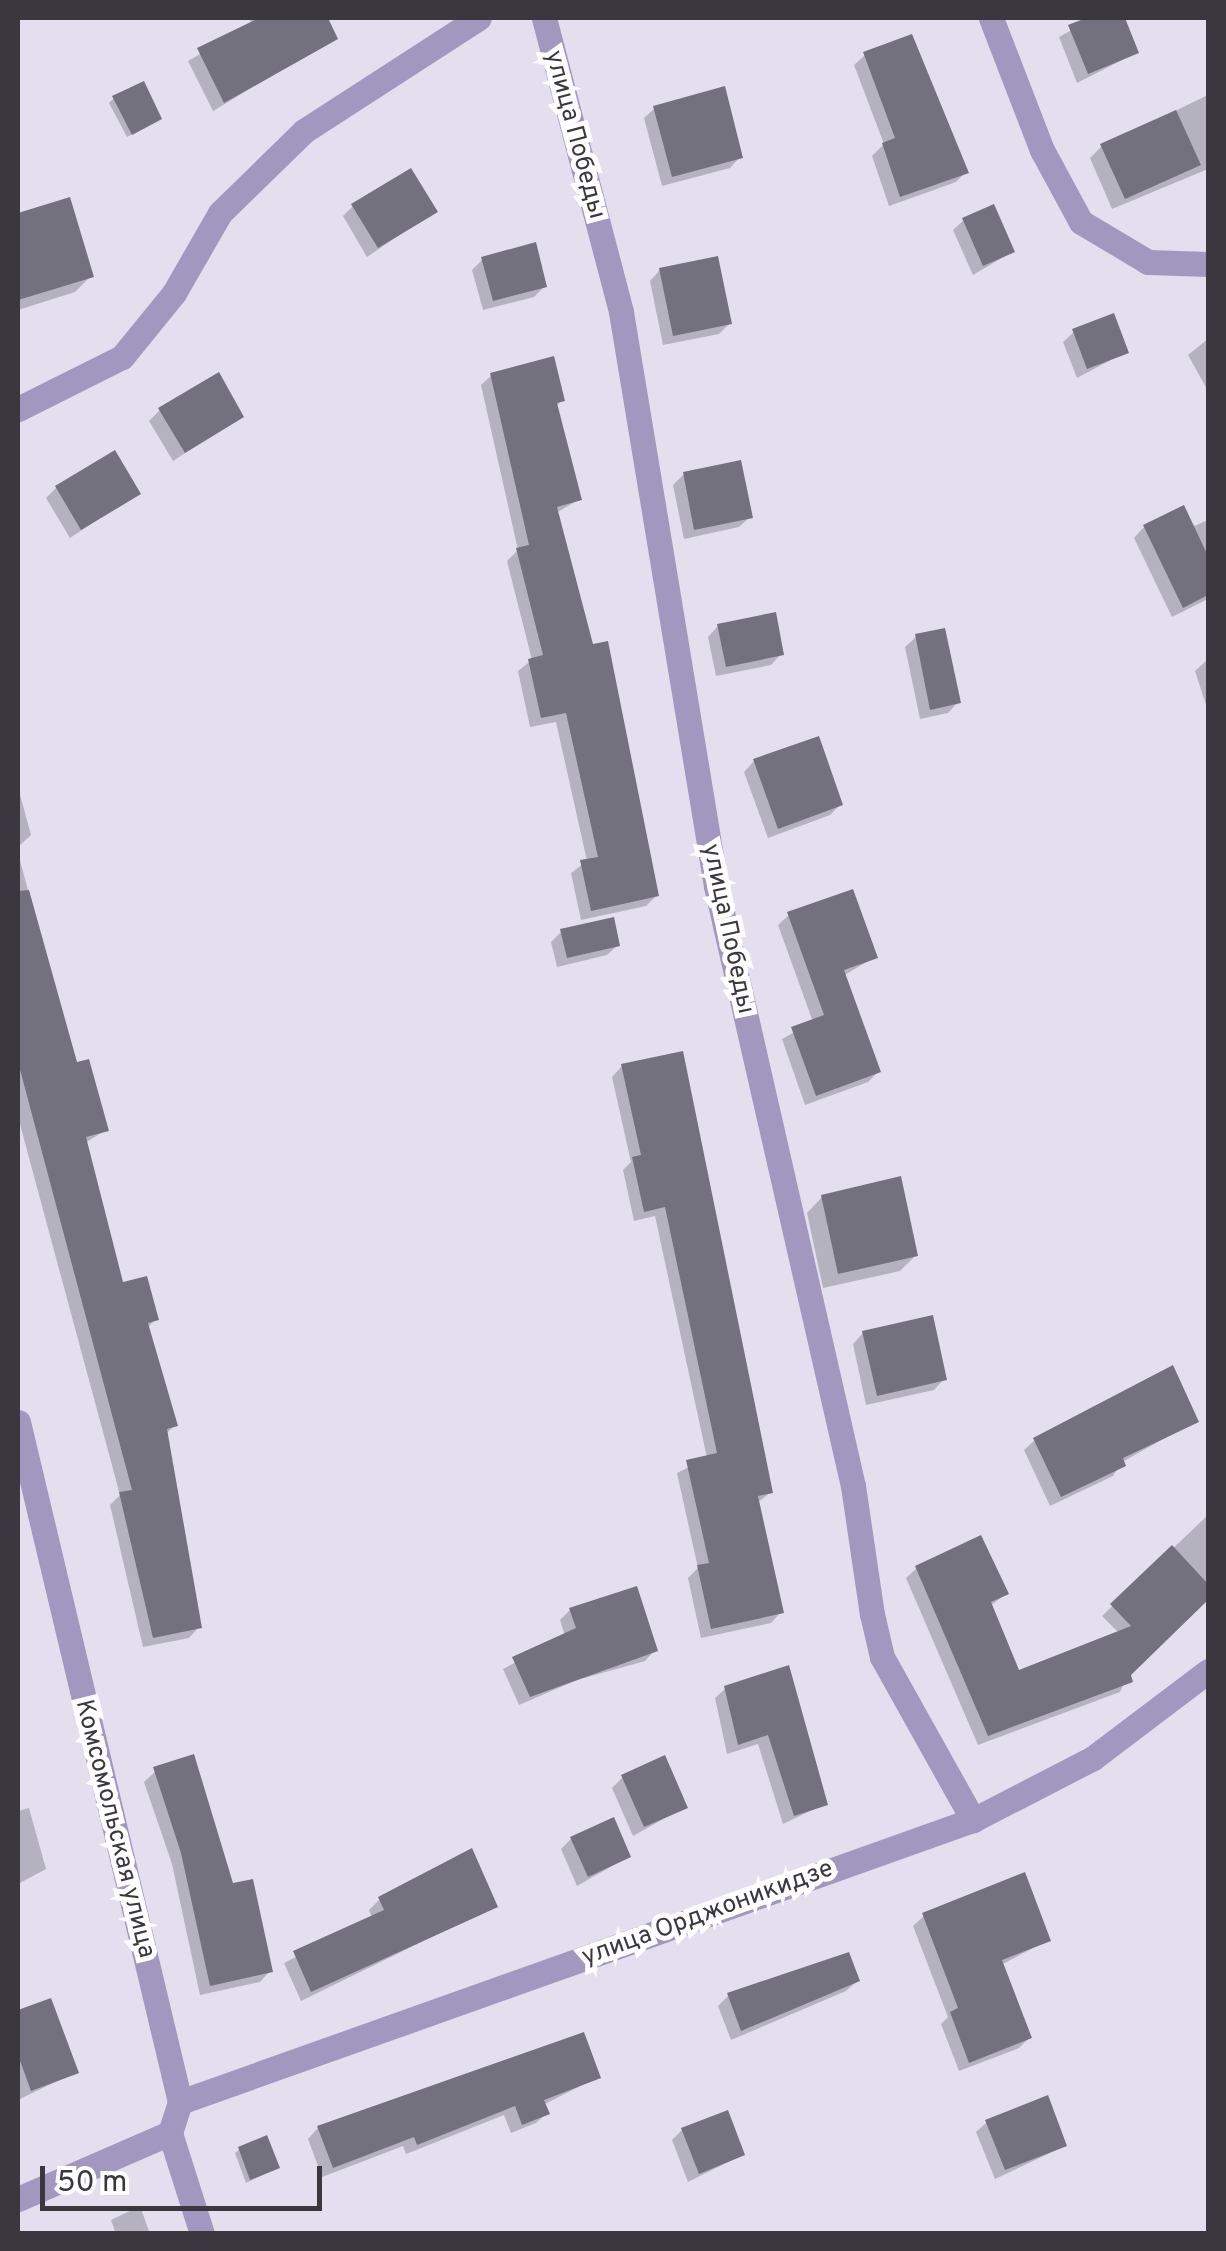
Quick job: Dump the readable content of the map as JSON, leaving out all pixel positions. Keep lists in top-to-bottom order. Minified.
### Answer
{"streets":{"street":["улица Победы","Комсомольская улица","улица Орджоникидзе"]},"crossings":[["улица Победы","улица Орджоникидзе"],["Комсомольская улица","улица Орджоникидзе"]],"scale_bar":"50 m"}
